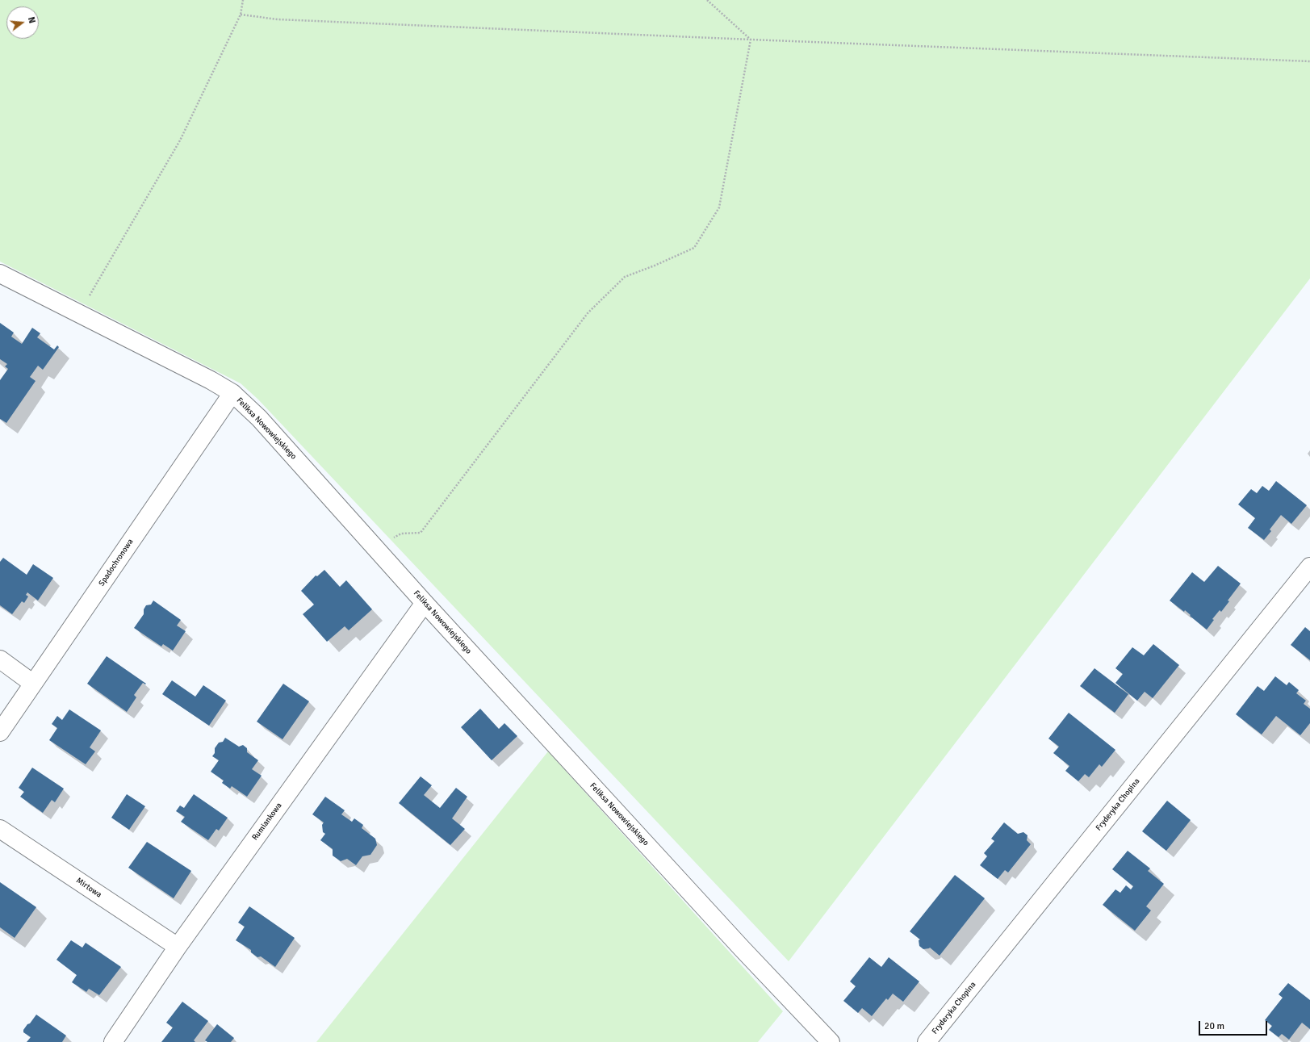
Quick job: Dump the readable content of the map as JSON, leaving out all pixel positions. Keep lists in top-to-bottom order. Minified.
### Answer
{"streets":{"street":["Feliksa Nowowiejskiego","Spadochronowa","Fryderyka Chopina","Rumiankowa","Mirtowa"]},"crossings":[["Feliksa Nowowiejskiego","Spadochronowa"],["Feliksa Nowowiejskiego","Rumiankowa"],["Rumiankowa","Mirtowa"]],"scale_bar":"20 m","north":"right"}
